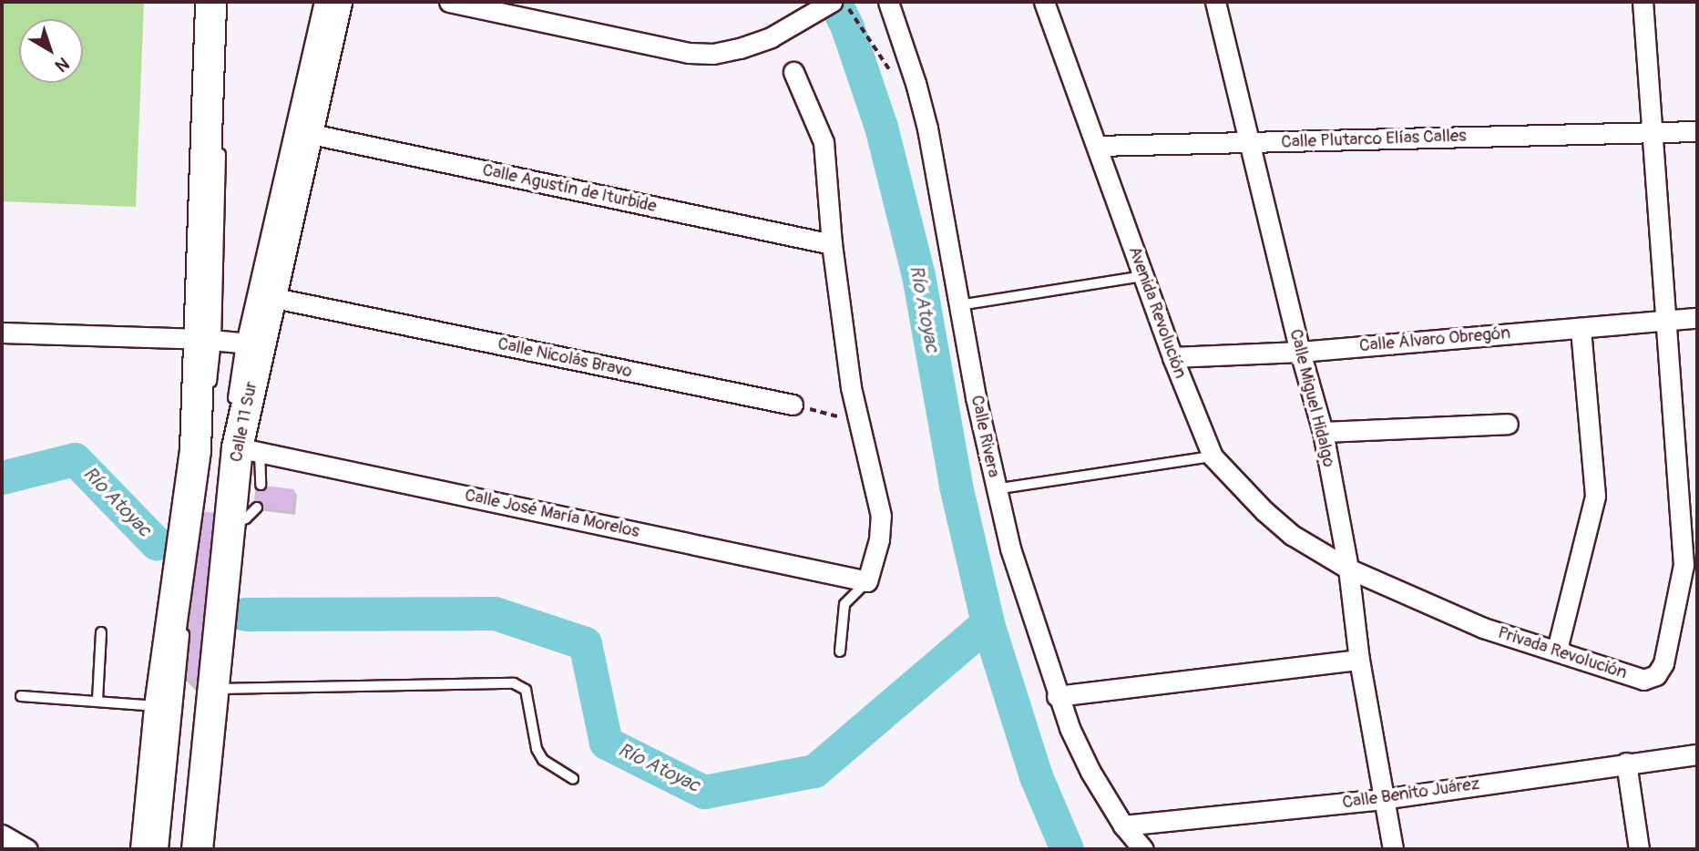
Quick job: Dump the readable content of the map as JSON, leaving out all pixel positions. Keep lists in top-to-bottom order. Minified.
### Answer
{"streets":{"main road":["Calle 11 Sur"],"street":["Calle Plutarco Elías Calles","Calle Agustín de Iturbide","Avenida Revolución","Calle Álvaro Obregón","Calle Nicolás Bravo","Calle Miguel Hidalgo","Calle Rivera","Calle José María Morelos","Privada Revolución","Calle Benito Juárez"]},"crossings":[["Calle Plutarco Elías Calles","Avenida Revolución"],["Calle Plutarco Elías Calles","Calle Miguel Hidalgo"],["Calle Agustín de Iturbide","Calle 11 Sur"],["Avenida Revolución","Calle Álvaro Obregón"],["Avenida Revolución","Calle Miguel Hidalgo"],["Avenida Revolución","Privada Revolución"],["Calle Álvaro Obregón","Calle Miguel Hidalgo"],["Calle Álvaro Obregón","Privada Revolución"],["Calle Nicolás Bravo","Calle 11 Sur"],["Calle Miguel Hidalgo","Privada Revolución"],["Calle Miguel Hidalgo","Calle Benito Juárez"],["Calle 11 Sur","Calle José María Morelos"],["Calle Rivera","Calle Benito Juárez"]],"water":["Río Atoyac"],"north":"bottom right"}
